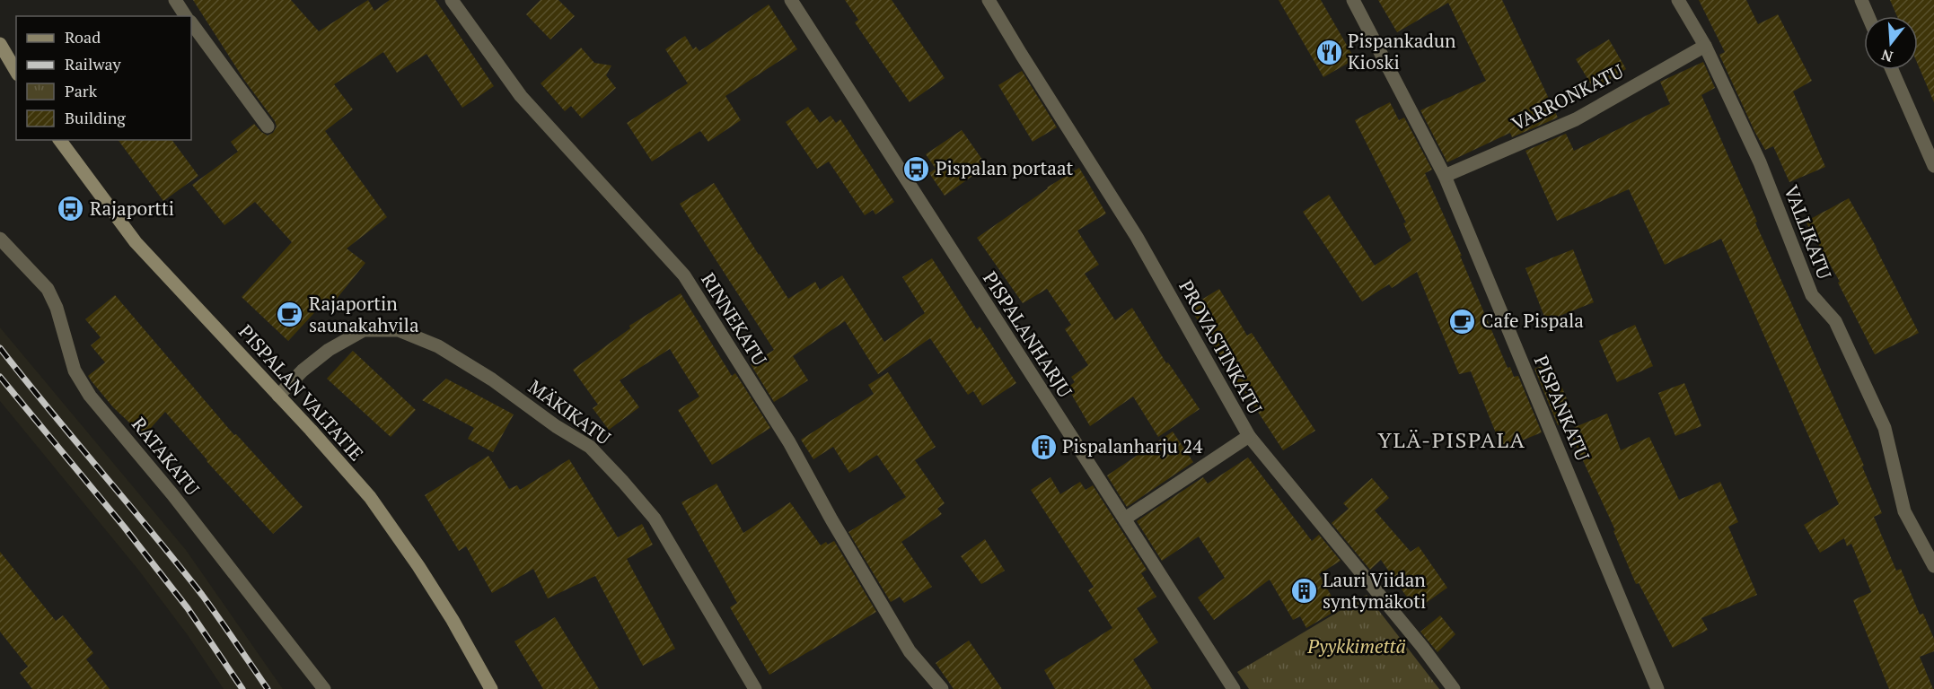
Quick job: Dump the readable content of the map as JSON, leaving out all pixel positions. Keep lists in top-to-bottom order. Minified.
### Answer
{"streets":{"main road":["PISPALAN VALTATIE"],"street":["VARRONKATU","VALLIKATU","RINNEKATU","PISPALANHARJU","PROVASTINKATU","PISPANKATU","MÄKIKATU","RATAKATU"]},"crossings":[["VARRONKATU","VALLIKATU"],["VARRONKATU","PISPANKATU"],["PISPALAN VALTATIE","MÄKIKATU"]],"districts":["YLÄ-PISPALA"],"parks":["Pyykkimettä"],"places":{"restaurant":["Pispankadun Kioski"],"bus stop":["Pispalan portaat","Rajaportti"],"cafe":["Rajaportin saunakahvila","Cafe Pispala"],"building":["Pispalanharju 24","Lauri Viidan syntymäkoti"]},"legend":["Road","Railway","Park","Building"],"north":"bottom"}
